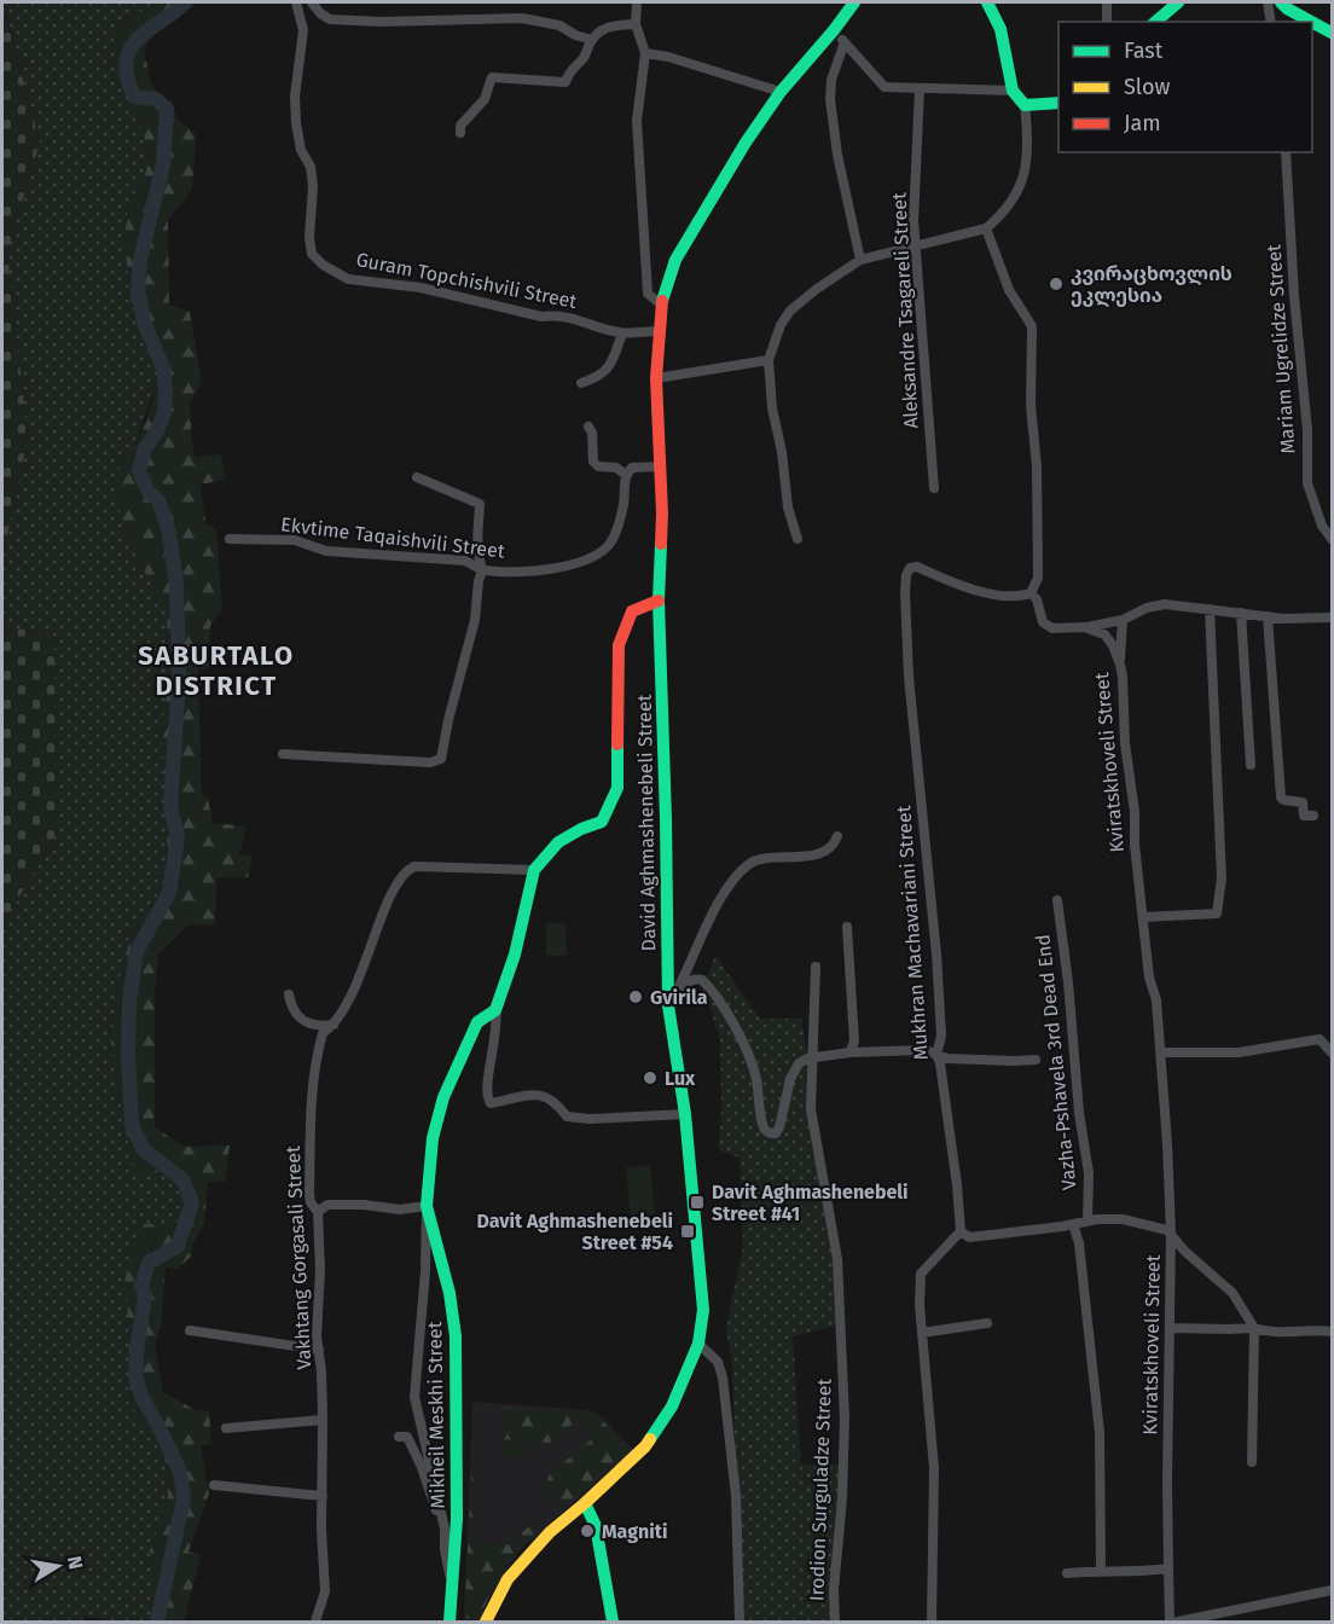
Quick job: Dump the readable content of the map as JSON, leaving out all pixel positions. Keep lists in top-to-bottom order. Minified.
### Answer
{"streets":{"street":["Guram Topchishvili Street","Aleksandre Tsagareli Street","Mariam Ugrelidze Street","Ekvtime Taqaishvili Street","Kviratskhoveli Street","David Aghmashenebeli Street","Mukhran Machavariani Street","Vazha-Pshavela 3rd Dead End","Vakhtang Gorgasali Street","Mikheil Meskhi Street","Irodion Surguladze Street"]},"crossings":[["Guram Topchishvili Street","David Aghmashenebeli Street"],["Kviratskhoveli Street","Mukhran Machavariani Street"],["David Aghmashenebeli Street","Mikheil Meskhi Street"],["Vakhtang Gorgasali Street","Mikheil Meskhi Street"]],"districts":["SABURTALO DISTRICT"],"places":{"other":["კვირაცხოვლის ეკლესია","Gvirila","Lux","Magniti"],"transit":["Davit Aghmashenebeli Street #41","Davit Aghmashenebeli Street #54"]},"legend":["Fast","Slow","Jam"],"north":"right"}
